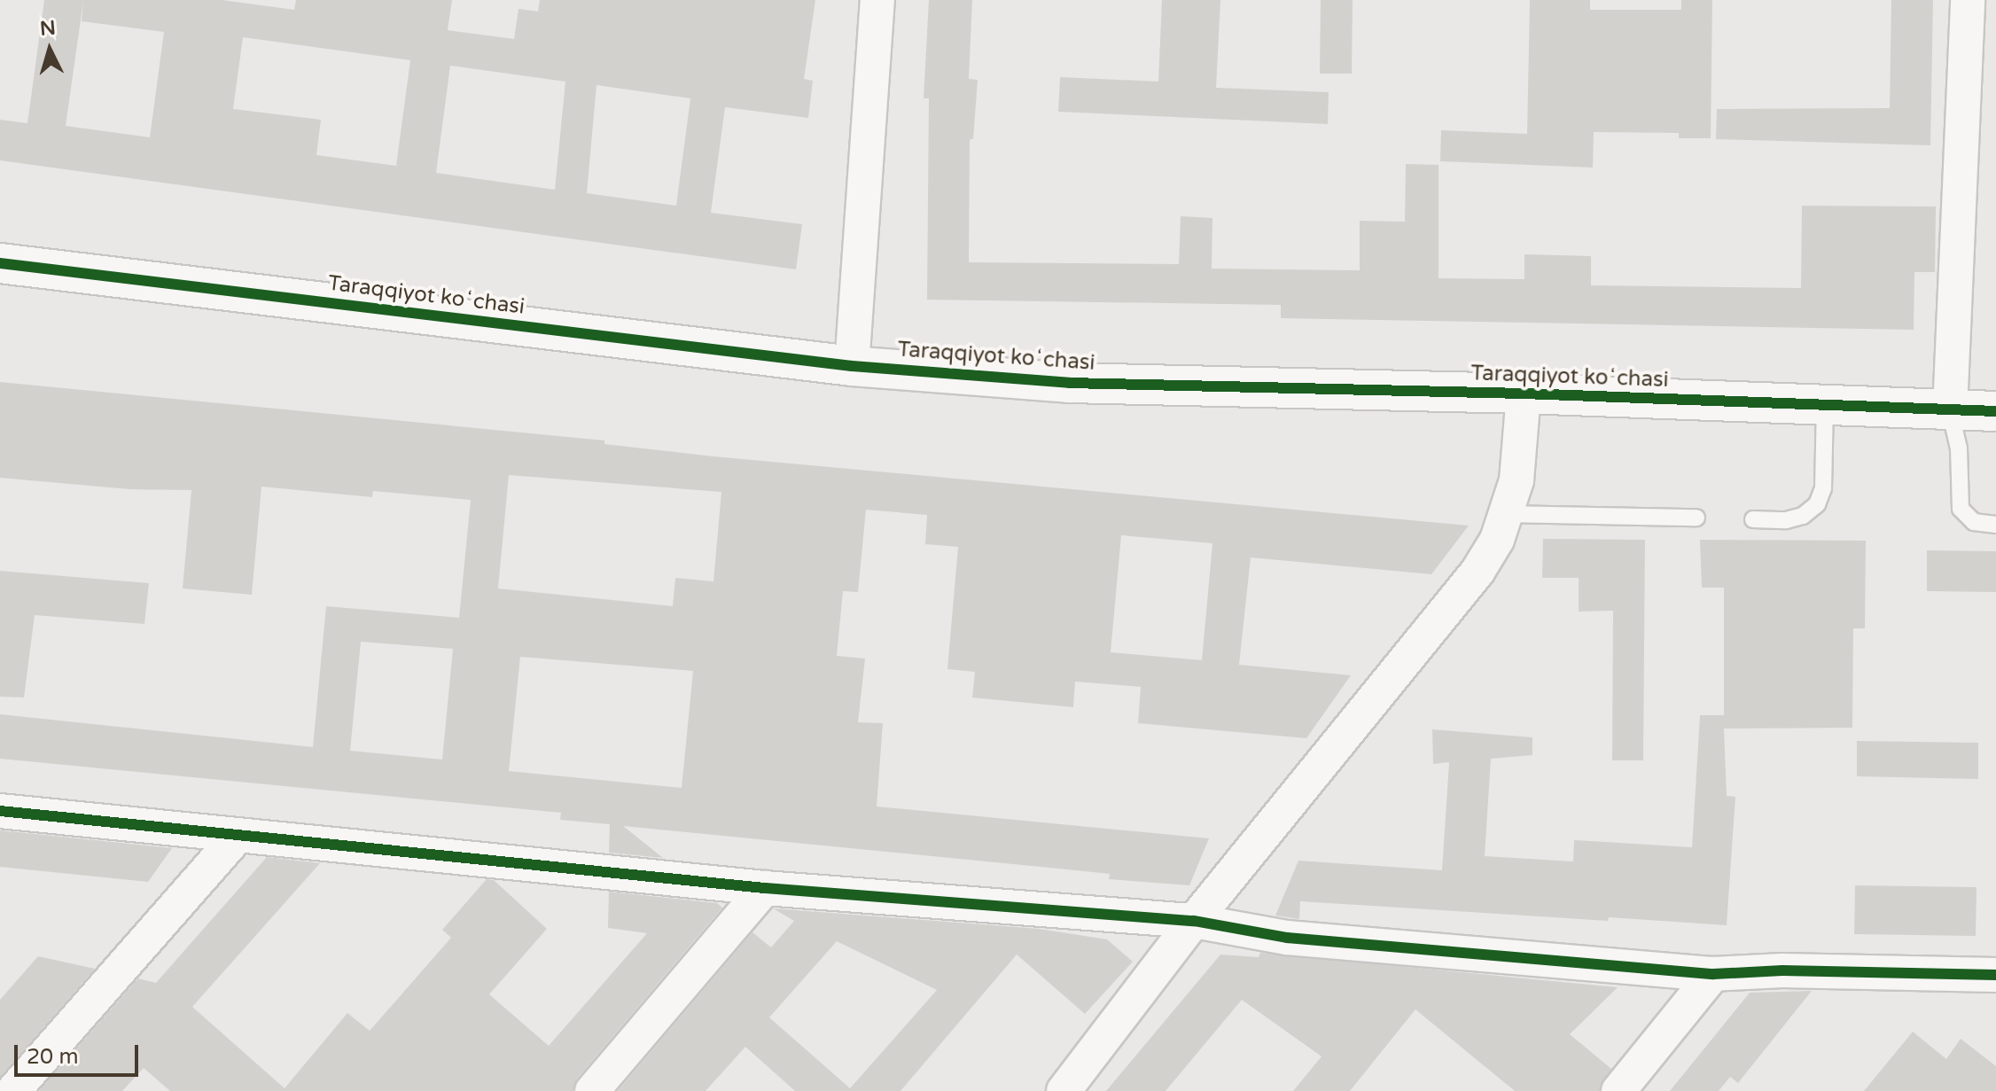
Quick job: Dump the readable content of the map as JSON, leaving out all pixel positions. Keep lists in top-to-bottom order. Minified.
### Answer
{"streets":{"street":["Taraqqiyot koʻchasi"]},"scale_bar":"20 m","north":"top"}
